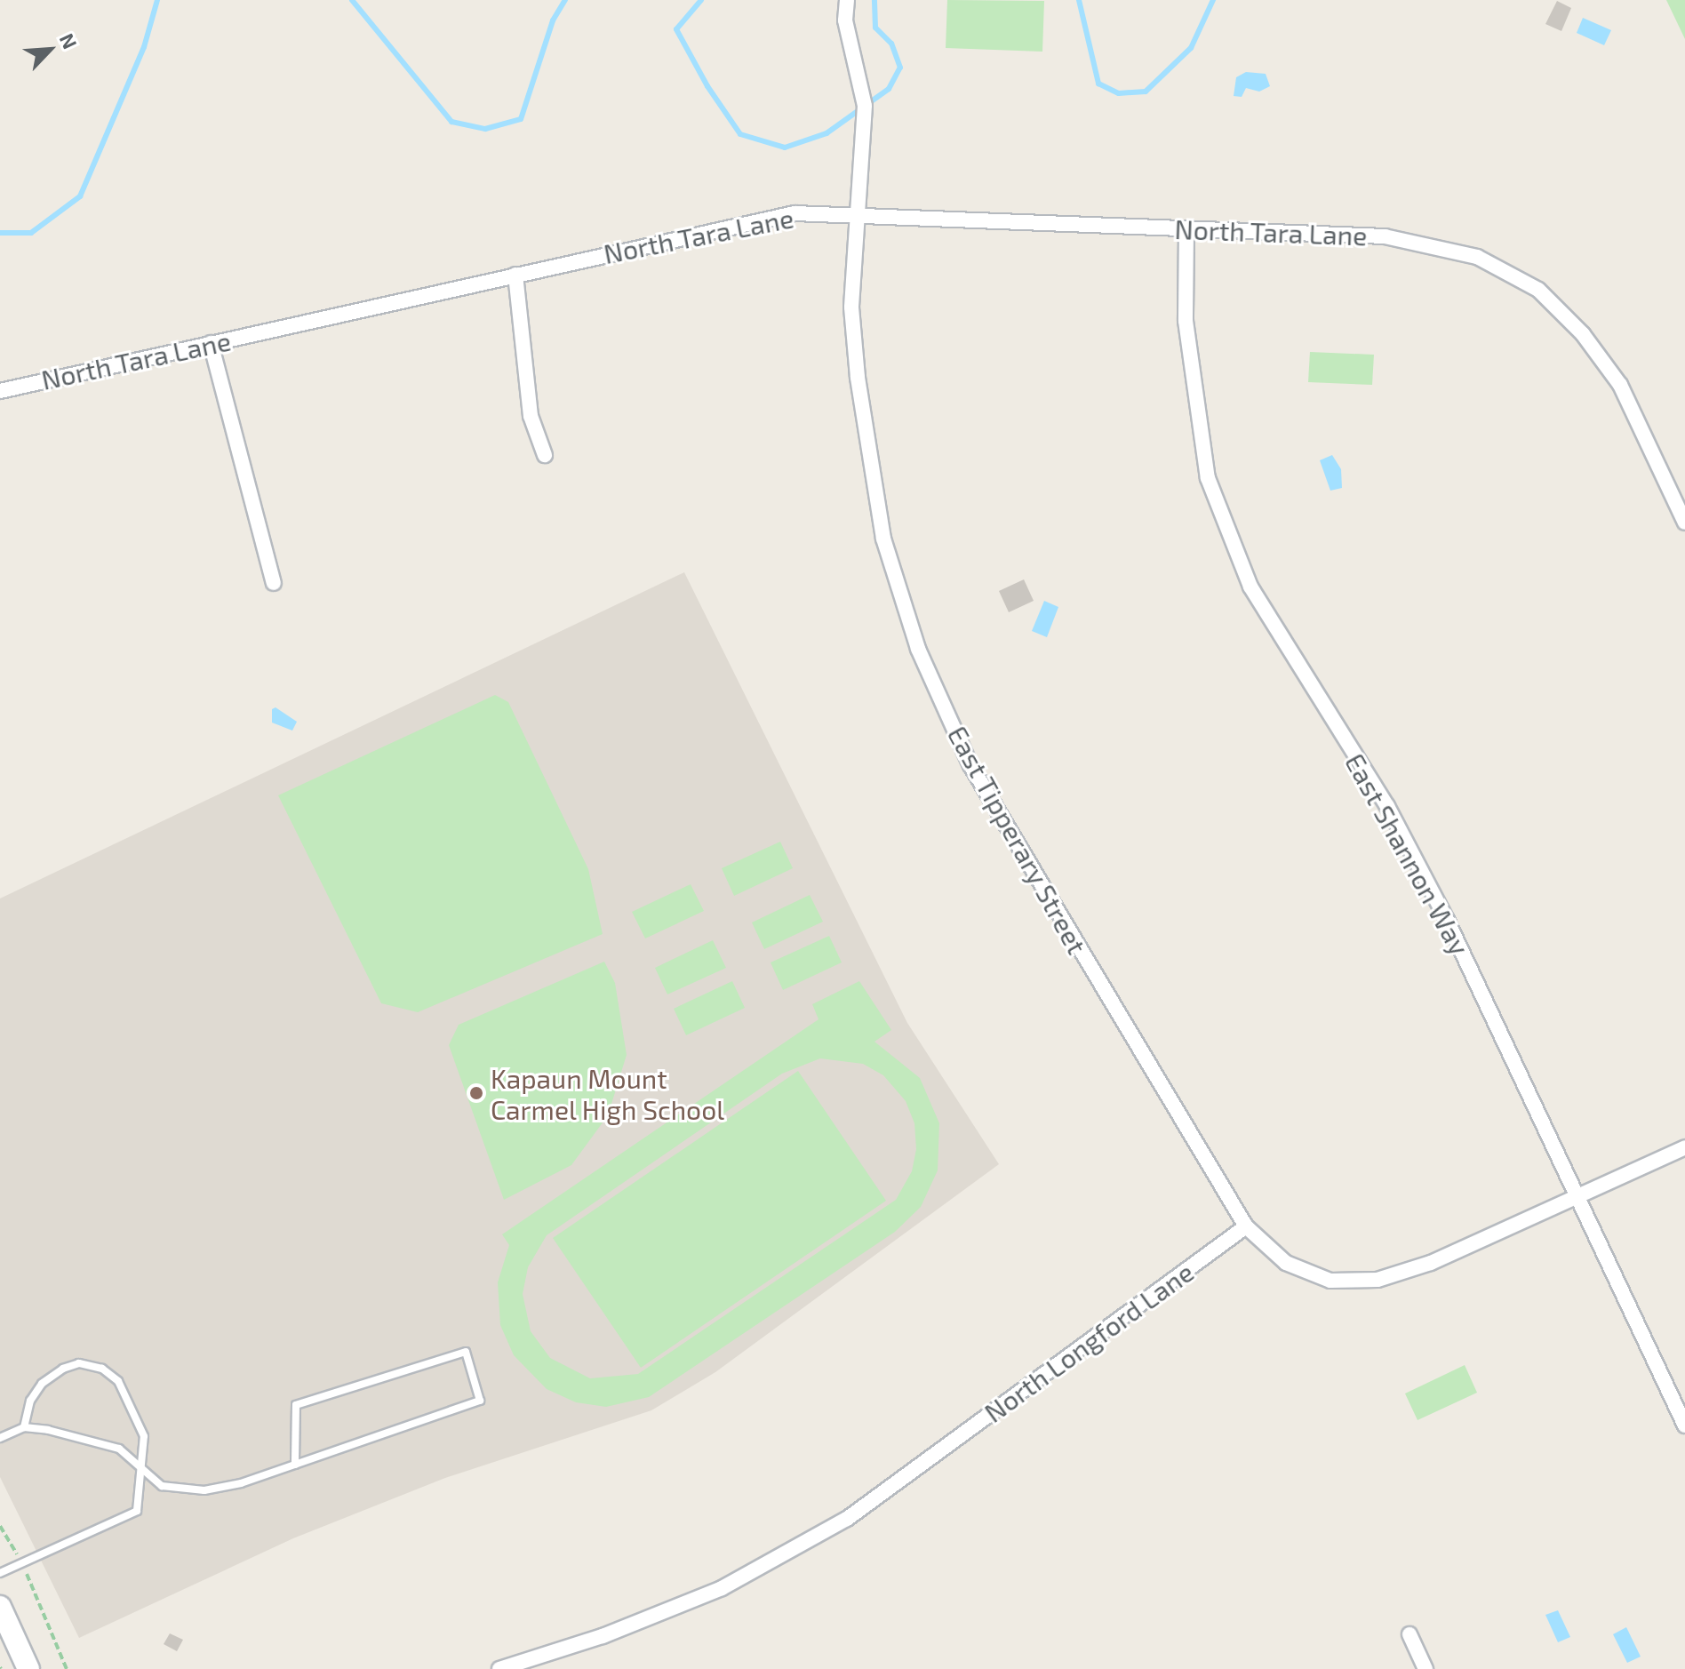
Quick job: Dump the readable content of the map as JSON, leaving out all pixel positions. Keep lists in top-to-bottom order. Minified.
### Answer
{"streets":{"street":["North Tara Lane","East Tipperary Street","East Shannon Way","North Longford Lane"]},"crossings":[["North Tara Lane","East Tipperary Street"],["North Tara Lane","East Shannon Way"],["East Tipperary Street","North Longford Lane"]],"places":["Kapaun Mount Carmel High School"],"north":"top right"}
